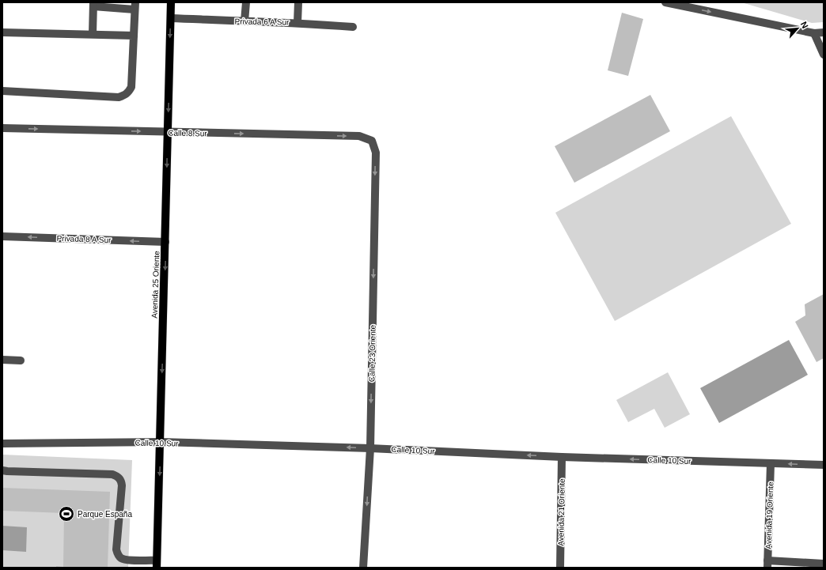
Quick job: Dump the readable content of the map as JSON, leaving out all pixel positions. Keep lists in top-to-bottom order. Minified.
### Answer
{"streets":{"main road":["Avenida 25 Oriente"],"street":["Privada 6 A Sur","Calle 8 Sur","Privada 8 A Sur","Calle 23 Oriente","Calle 10 Sur","Avenida 21 Oriente","Avenida 19 Oriente"]},"crossings":[["Privada 6 A Sur","Avenida 25 Oriente"],["Calle 8 Sur","Avenida 25 Oriente"],["Calle 8 Sur","Calle 23 Oriente"],["Privada 8 A Sur","Avenida 25 Oriente"],["Avenida 25 Oriente","Calle 10 Sur"],["Calle 23 Oriente","Calle 10 Sur"],["Calle 10 Sur","Avenida 21 Oriente"],["Calle 10 Sur","Avenida 19 Oriente"]],"one_way":["Calle 8 Sur","Privada 8 A Sur","Avenida 25 Oriente","Calle 23 Oriente","Calle 10 Sur"],"places":{"sports":["Parque España"]},"north":"top right"}
